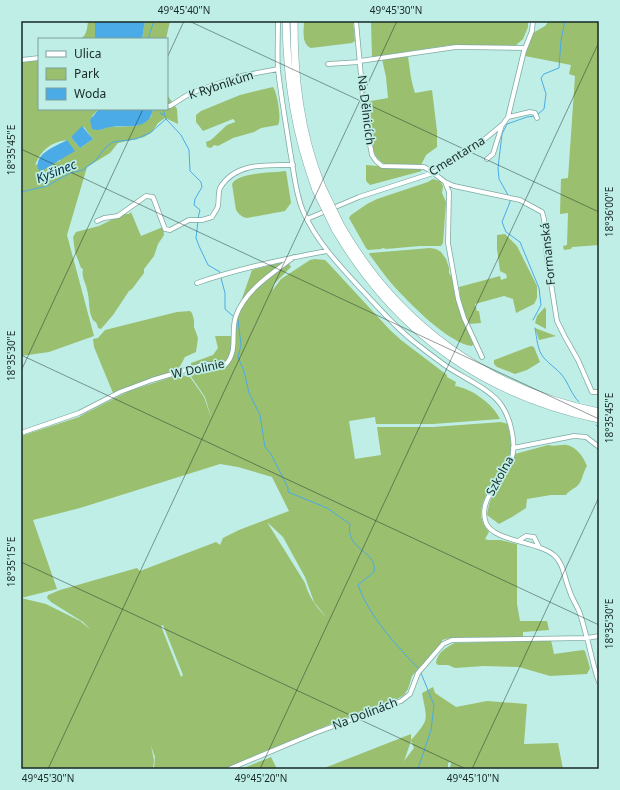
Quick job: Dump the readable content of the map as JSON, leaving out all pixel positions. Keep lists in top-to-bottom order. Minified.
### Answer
{"streets":{"street":["K Rybníkům","Na Dělnicích","Cmentarna","Formanská","W Dolinie","Szkolna","Na Dolinách"]},"crossings":[["K Rybníkům","Szkolna"],["Na Dělnicích","Cmentarna"],["Cmentarna","Szkolna"],["Szkolna","Na Dolinách"]],"water":["Kyšinec"],"legend":["Ulica","Park","Woda"],"coordinates":["49°45'40\"N","49°45'30\"N","18°35'45\"E","18°36'00\"E","18°35'30\"E","18°35'15\"E","49°45'20\"N","49°45'10\"N"]}
